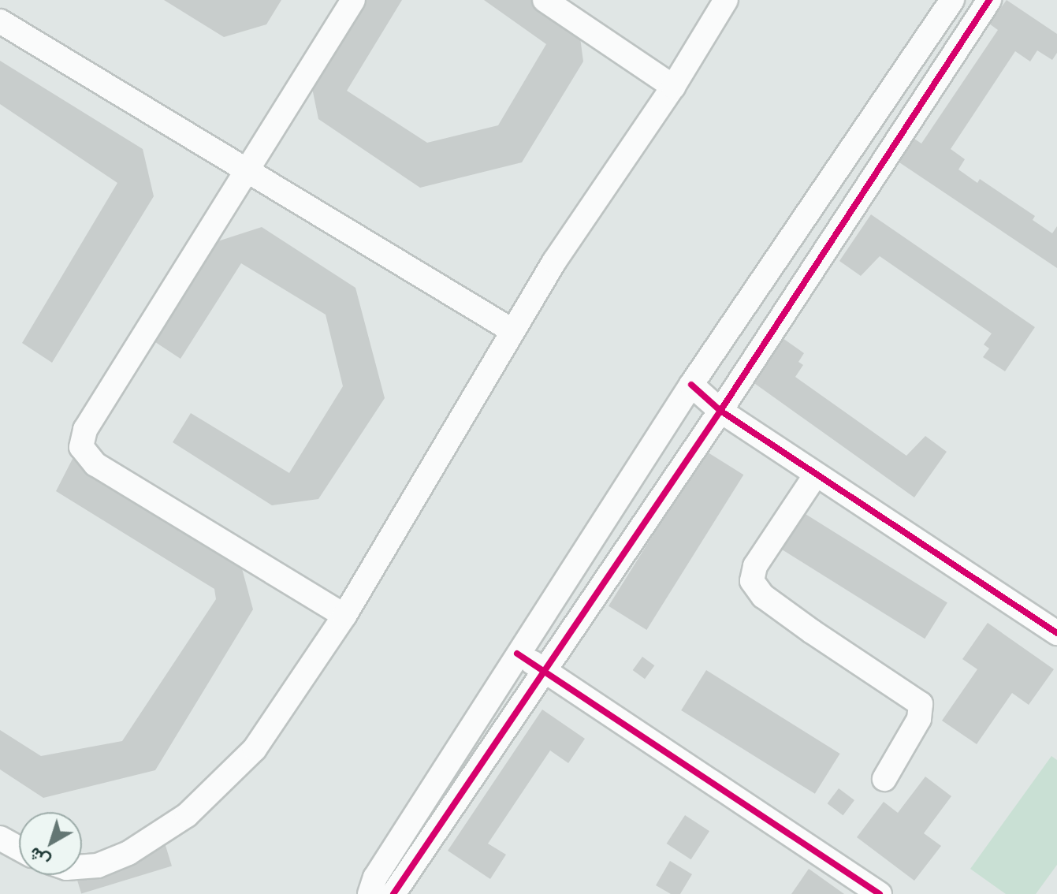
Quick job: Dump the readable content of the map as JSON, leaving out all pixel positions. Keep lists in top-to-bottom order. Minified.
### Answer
{"north":"bottom left"}
